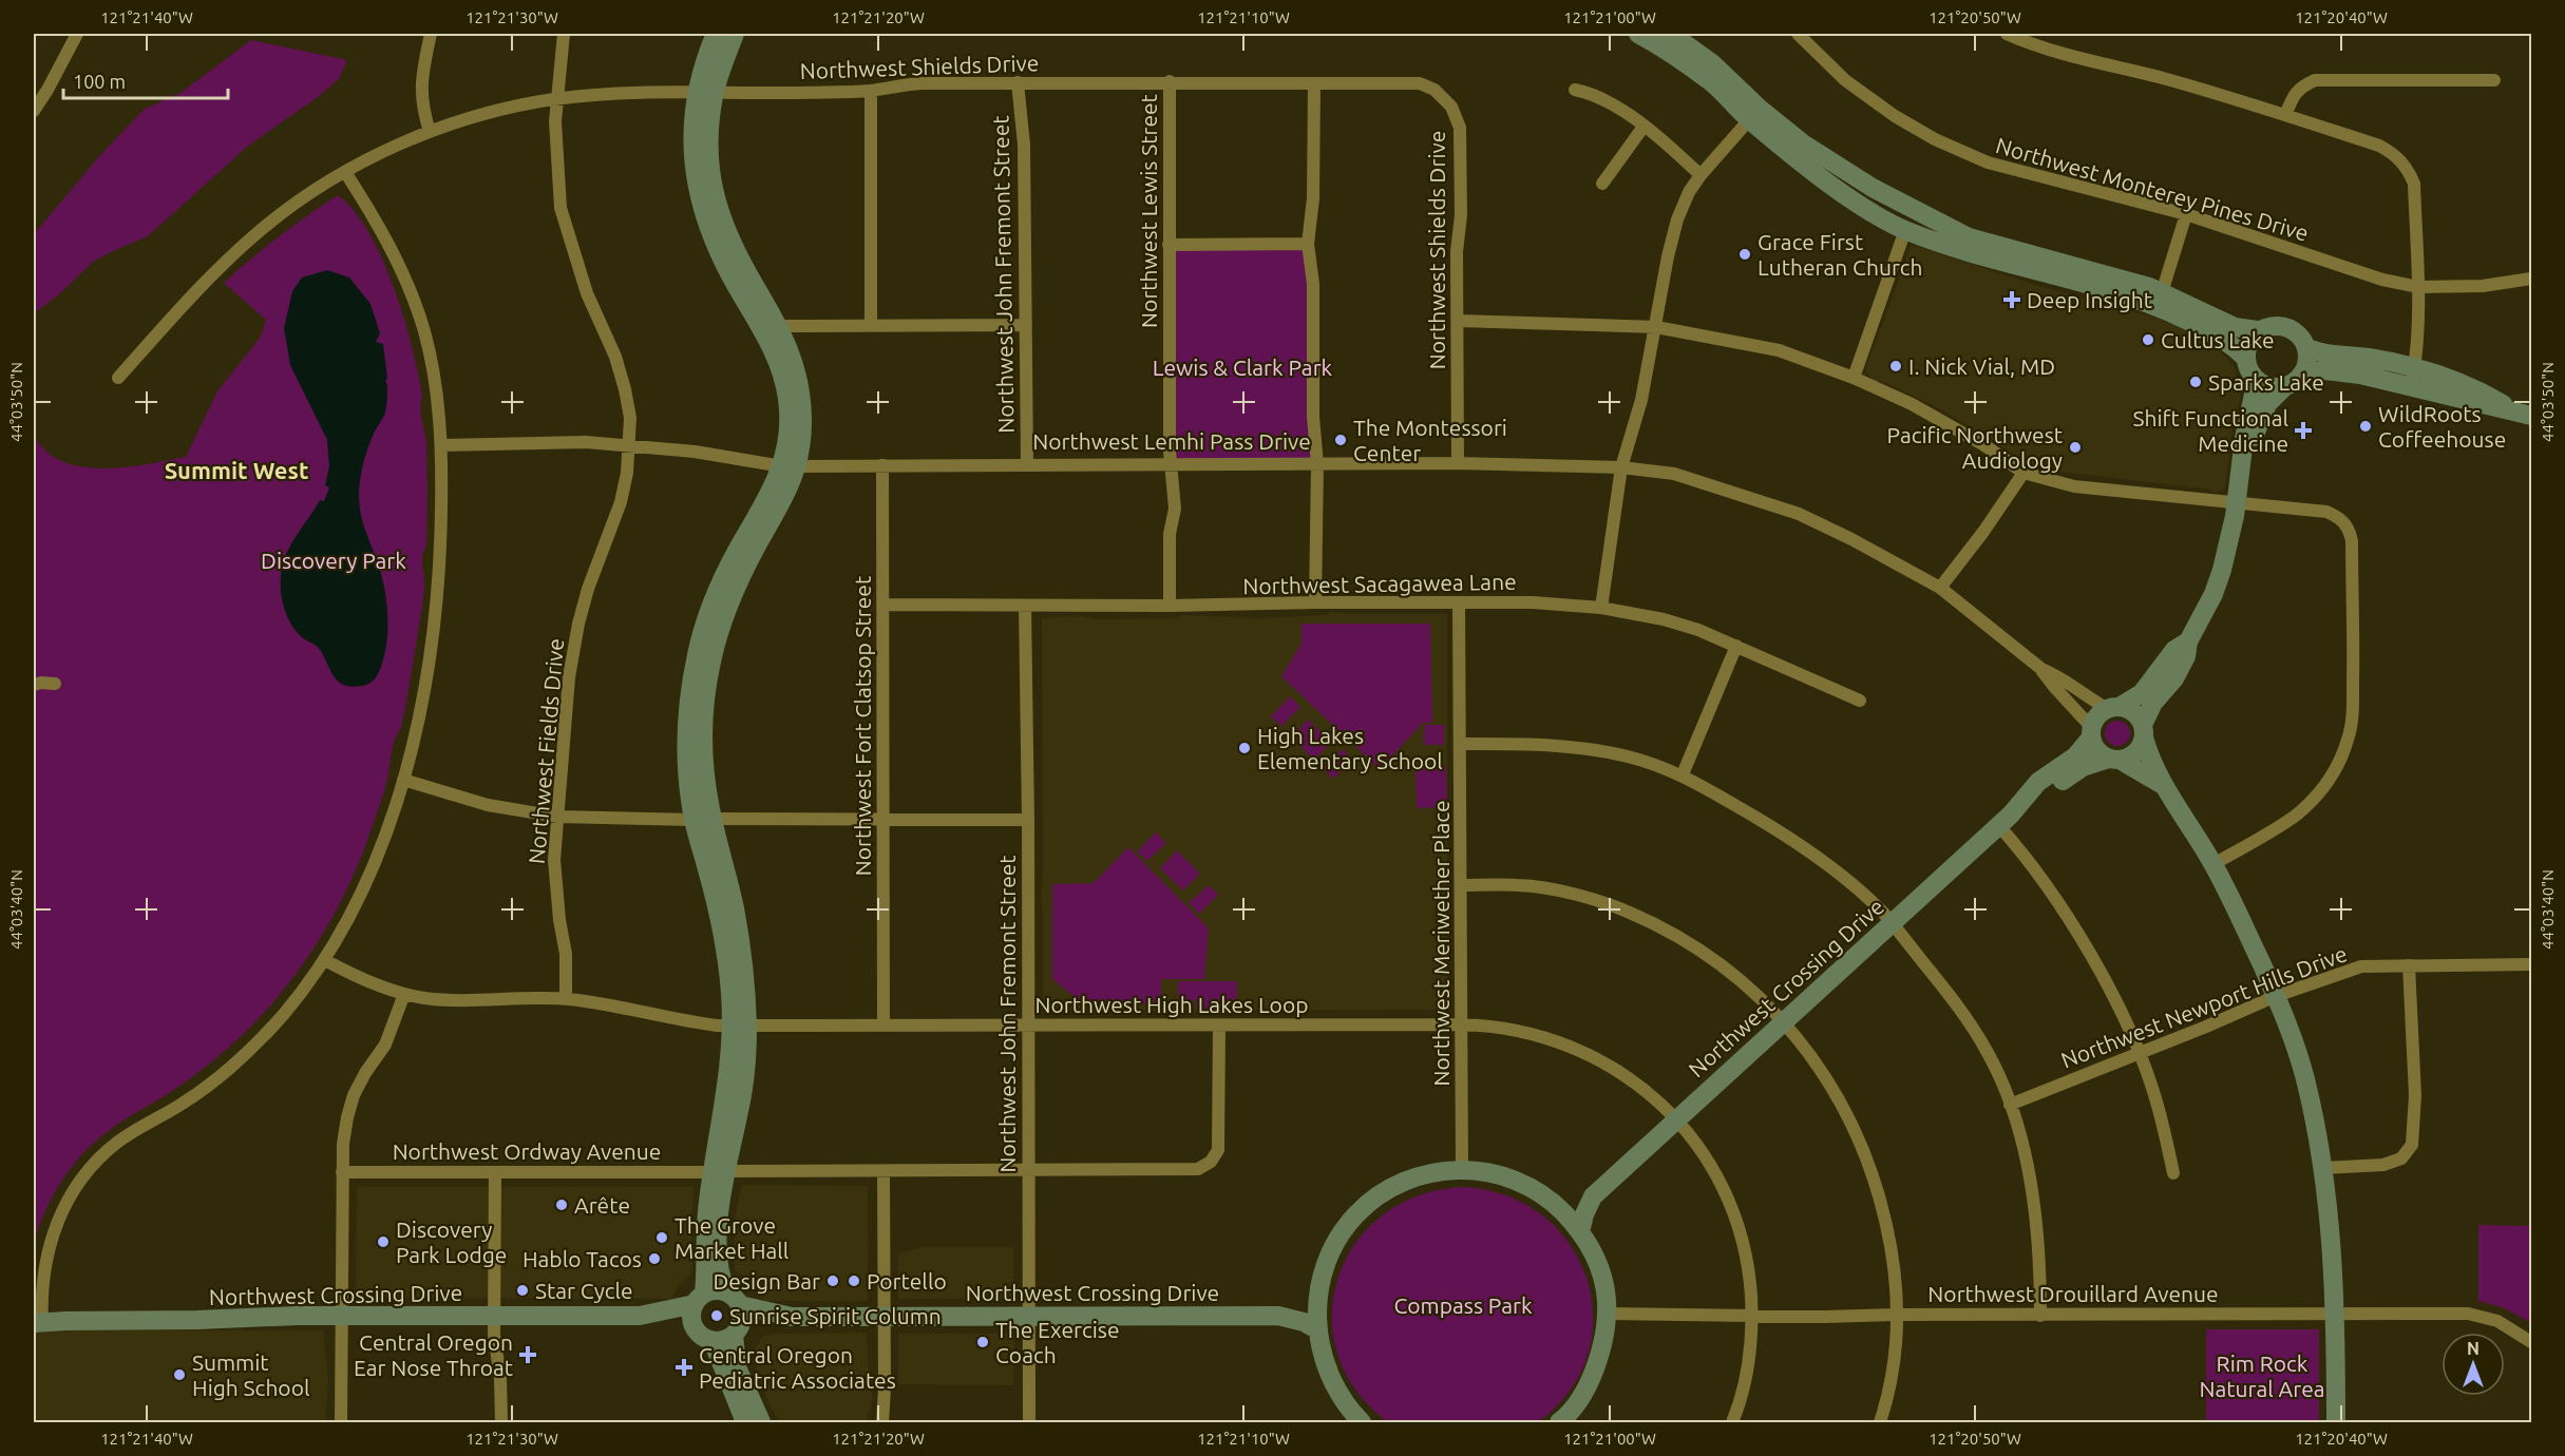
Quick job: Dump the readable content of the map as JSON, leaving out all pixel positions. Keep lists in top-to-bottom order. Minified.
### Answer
{"streets":{"street":["Northwest Shields Drive","Northwest Monterey Pines Drive","Northwest Lewis Street","Northwest John Fremont Street","Northwest Lemhi Pass Drive","Northwest Sacagawea Lane","Northwest Fort Clatsop Street","Northwest Fields Drive","Northwest Meriwether Place","Northwest Crossing Drive","Northwest High Lakes Loop","Northwest Newport Hills Drive","Northwest Ordway Avenue","Northwest Drouillard Avenue"]},"crossings":[["Northwest Shields Drive","Northwest Lewis Street"],["Northwest Shields Drive","Northwest John Fremont Street"],["Northwest Shields Drive","Northwest Lemhi Pass Drive"],["Northwest Shields Drive","Northwest Fields Drive"],["Northwest Lewis Street","Northwest Lemhi Pass Drive"],["Northwest Lewis Street","Northwest Sacagawea Lane"],["Northwest John Fremont Street","Northwest Lemhi Pass Drive"],["Northwest John Fremont Street","Northwest Sacagawea Lane"],["Northwest John Fremont Street","Northwest Crossing Drive"],["Northwest John Fremont Street","Northwest High Lakes Loop"],["Northwest John Fremont Street","Northwest Ordway Avenue"],["Northwest Lemhi Pass Drive","Northwest Fort Clatsop Street"],["Northwest Lemhi Pass Drive","Northwest Fields Drive"],["Northwest Lemhi Pass Drive","Northwest Crossing Drive"],["Northwest Sacagawea Lane","Northwest Fort Clatsop Street"],["Northwest Sacagawea Lane","Northwest Meriwether Place"],["Northwest Fort Clatsop Street","Northwest High Lakes Loop"],["Northwest Fields Drive","Northwest High Lakes Loop"],["Northwest Meriwether Place","Northwest High Lakes Loop"],["Northwest Crossing Drive","Northwest High Lakes Loop"],["Northwest High Lakes Loop","Northwest Ordway Avenue"],["Northwest High Lakes Loop","Northwest Drouillard Avenue"]],"districts":["Summit West"],"parks":["Lewis & Clark Park","Discovery Park","Compass Park","Rim Rock Natural Area"],"places":{"other":["Grace First Lutheran Church","Cultus Lake","I. Nick Vial, MD","Sparks Lake","WildRoots Coffeehouse","The Montessori Center","Pacific Northwest Audiology","High Lakes Elementary School","Arête","The Grove Market Hall","Discovery Park Lodge","Hablo Tacos","Design Bar","Portello","Star Cycle","Sunrise Spirit Column","The Exercise Coach","Summit High School"],"health":["Deep Insight","Shift Functional Medicine","Central Oregon Ear Nose Throat","Central Oregon Pediatric Associates"]},"scale_bar":"100 m","north":"top","coordinates":["121°21'40\"W","121°21'30\"W","121°21'20\"W","121°21'10\"W","121°21'00\"W","121°20'50\"W","121°20'40\"W","44°03'50\"N","44°03'40\"N"]}
